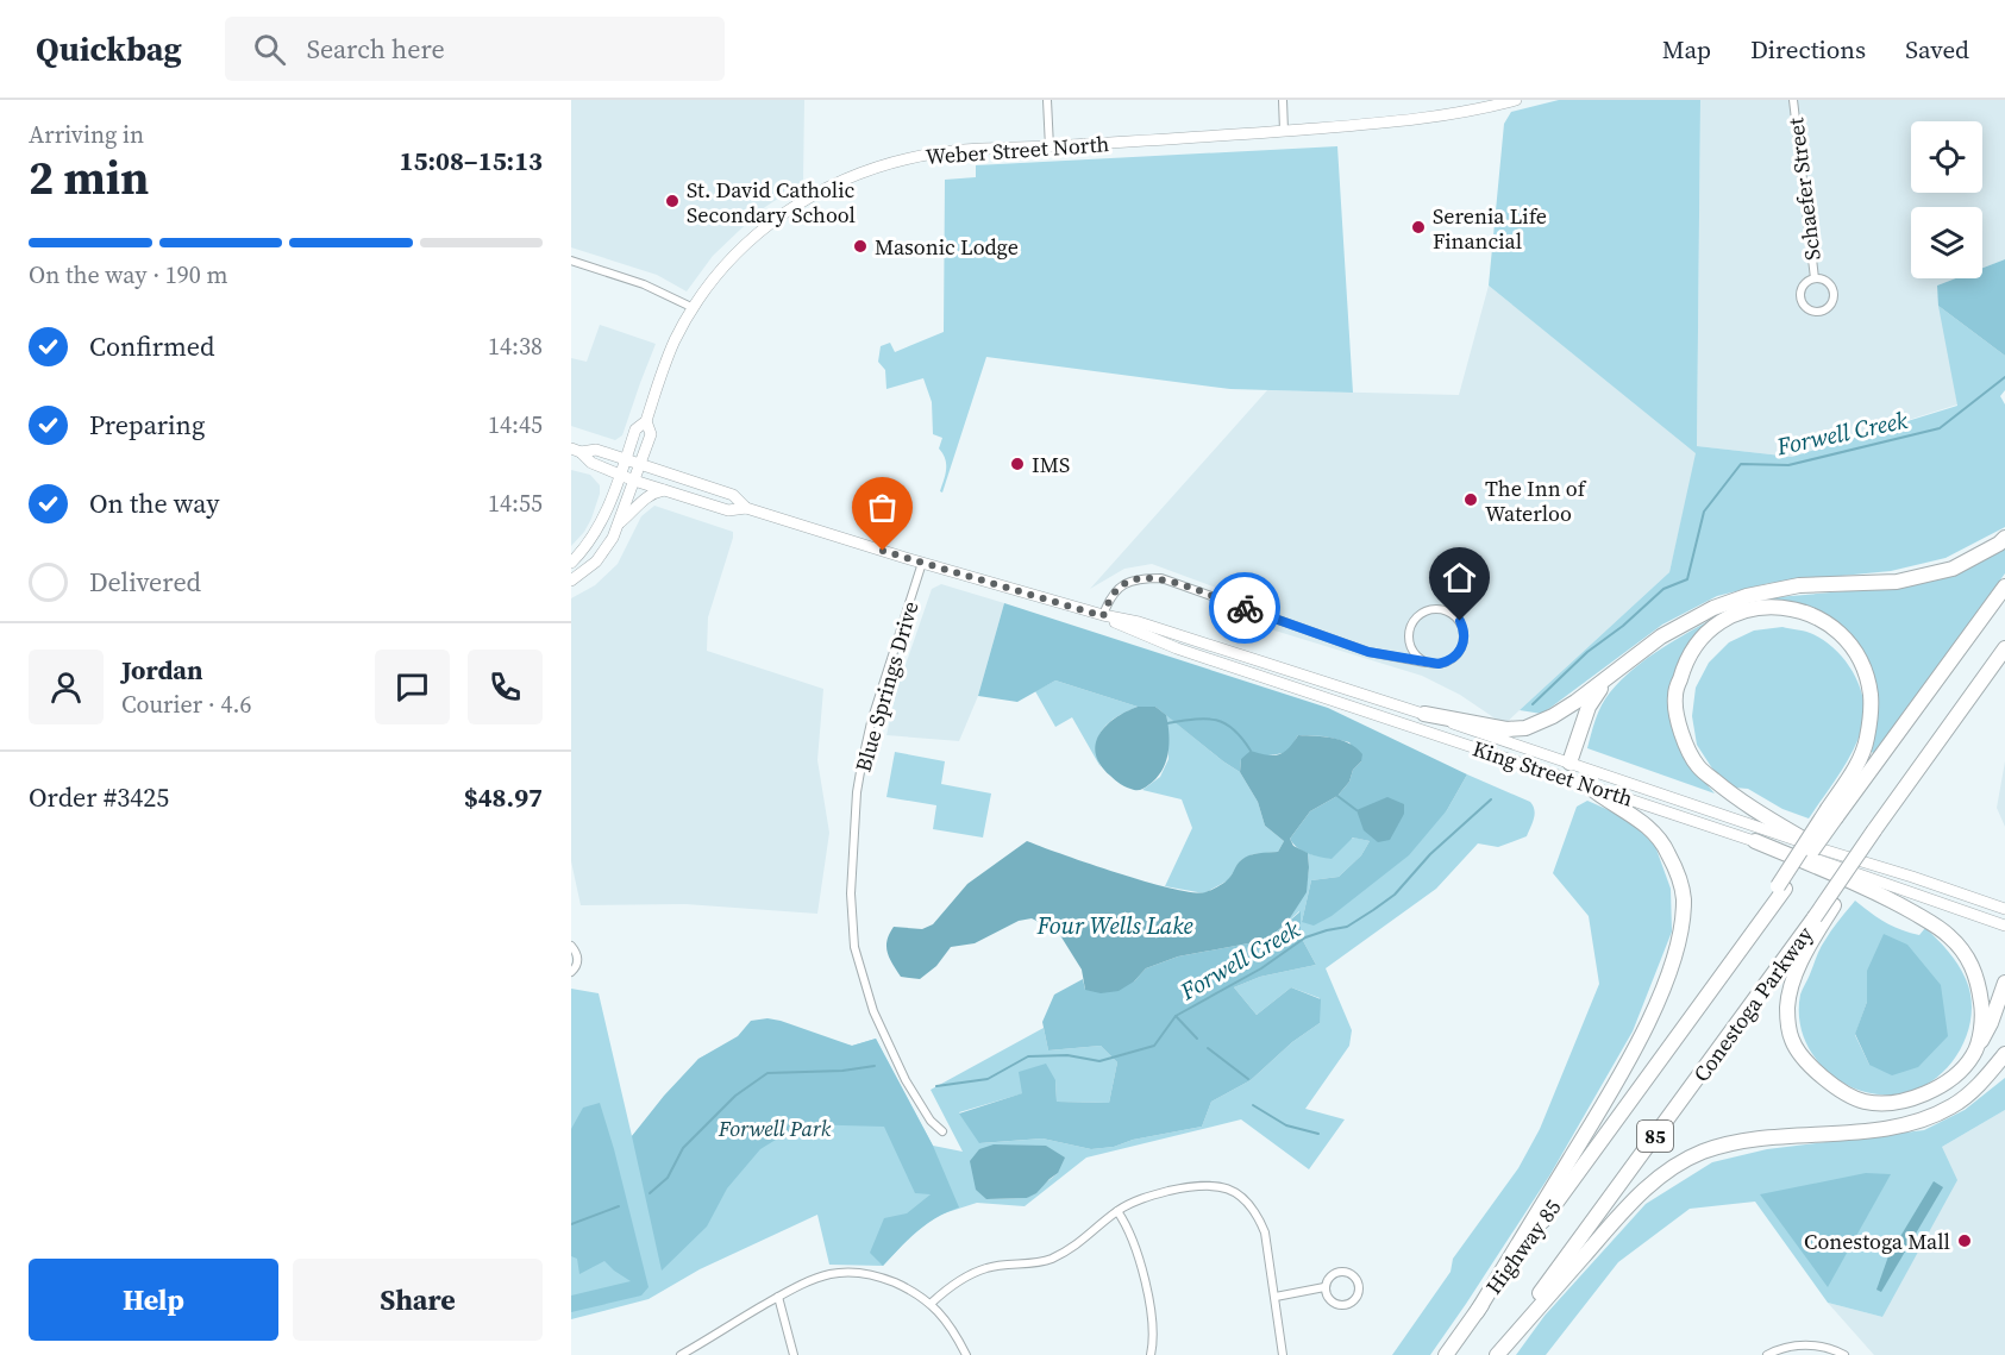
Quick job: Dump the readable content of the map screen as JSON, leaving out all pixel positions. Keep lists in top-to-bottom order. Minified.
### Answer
{"streets":{"highway":["Conestoga Parkway","85","Highway 85"],"main road":["Weber Street North","King Street North"],"street":["Schaefer Street","Blue Springs Drive"]},"crossings":[["Weber Street North","King Street North"],["Blue Springs Drive","King Street North"],["Conestoga Parkway","Highway 85"],["85","Highway 85"]],"water":["Forwell Creek","Four Wells Lake"],"parks":["Forwell Park"],"places":["St. David Catholic Secondary School","Serenia Life Financial","Masonic Lodge","IMS","The Inn of Waterloo","Conestoga Mall"],"page":{"header":"Quickbag","search":"Search here","nav":["Map","Directions","Saved"],"heading":["2 min","Arriving in","15:08–15:13"],"panel":["Jordan","Courier · 4.6","Order #3425","$48.97"],"bar":"On the way · 190 m","list":[["Confirmed","14:38"],["Preparing","14:45"],["On the way","14:55"],"Delivered"],"buttons":["Help","Share"]}}
